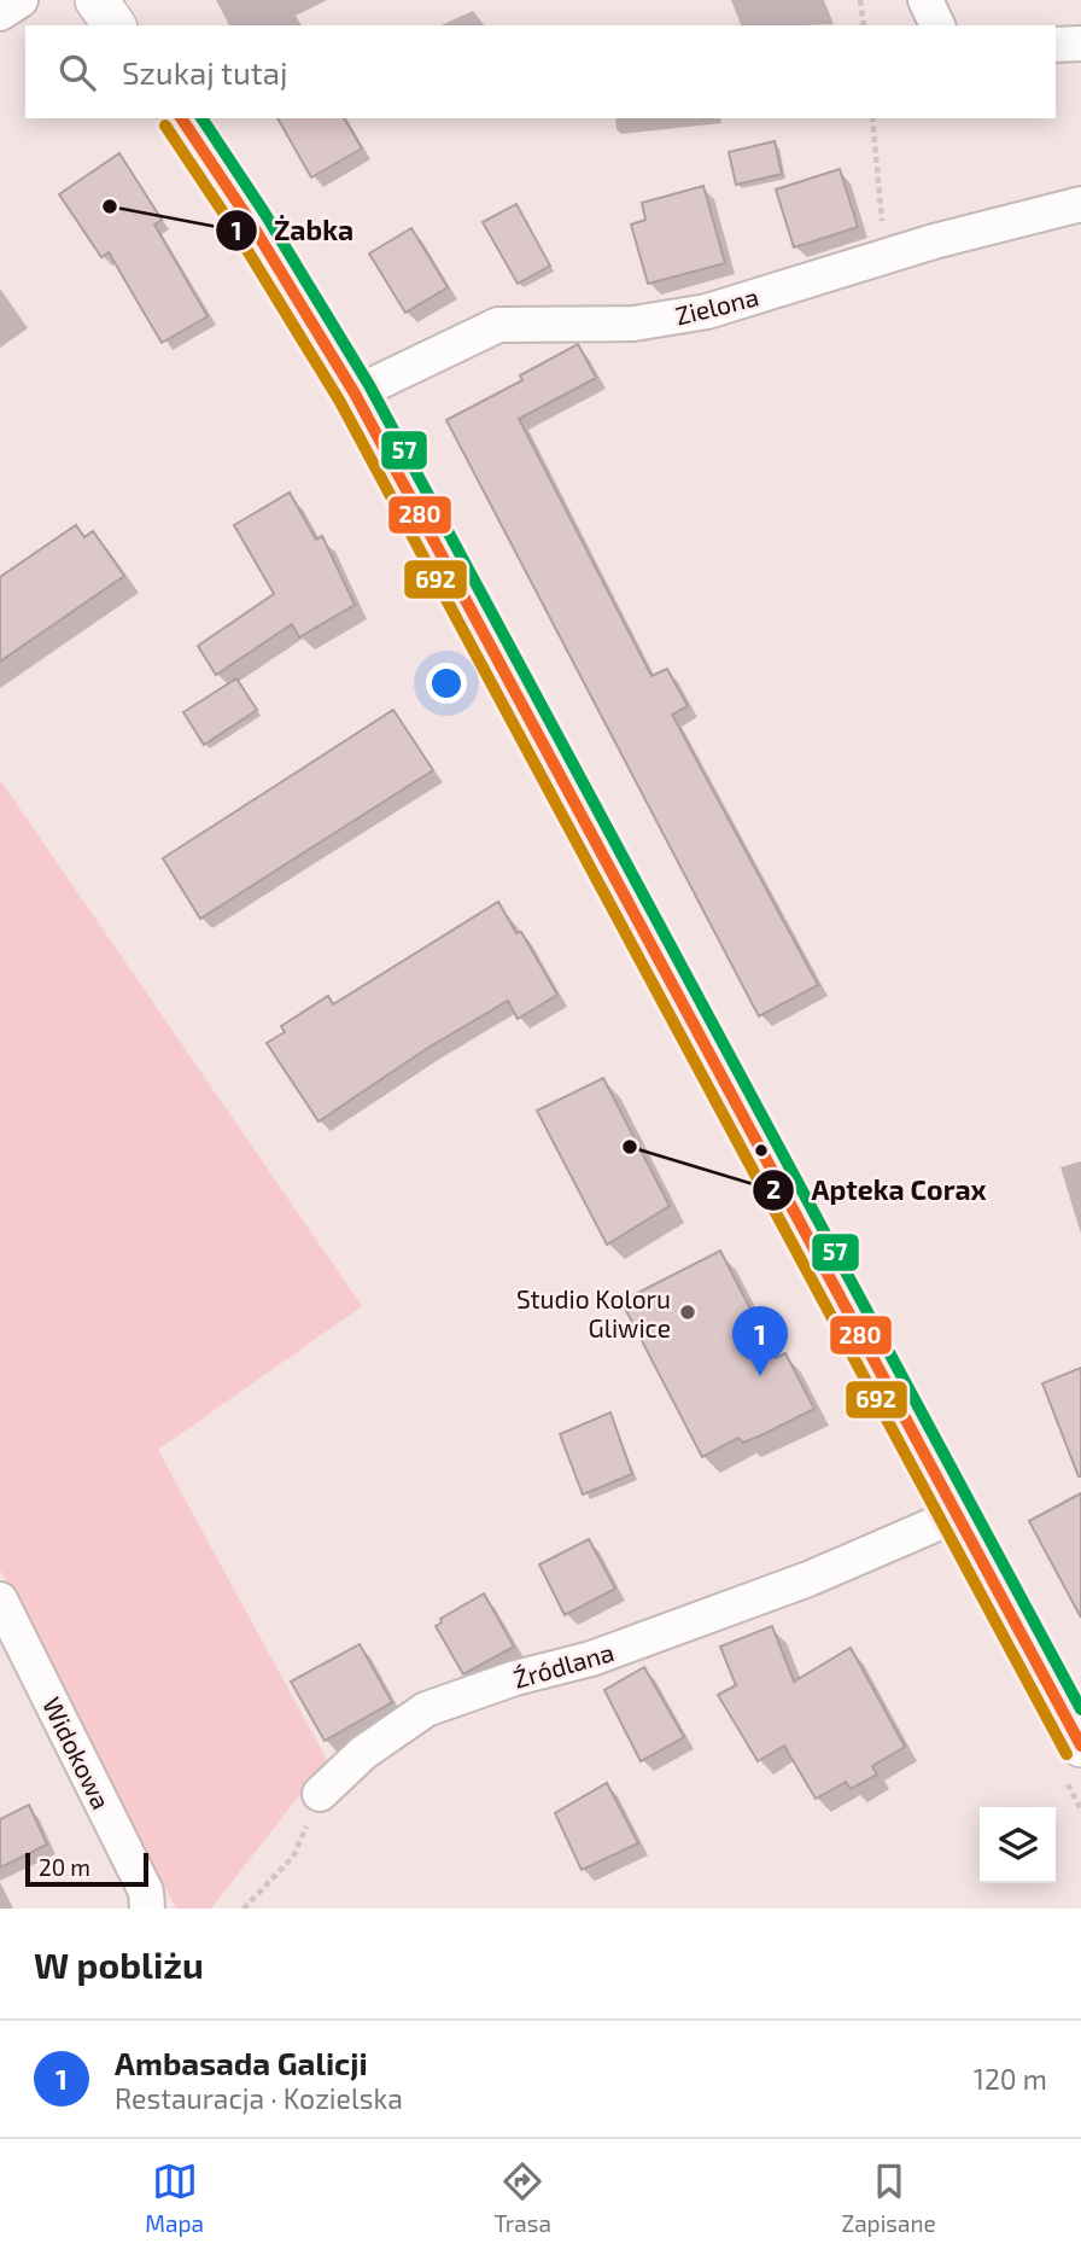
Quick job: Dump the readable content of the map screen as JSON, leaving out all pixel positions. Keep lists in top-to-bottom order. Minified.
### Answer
{"streets":{"street":["Zielona","Źródlana","Widokowa"]},"places":["Żabka","Apteka Corax","Studio Koloru Gliwice"],"lines":["transit line 280","transit line 57","transit line 692"],"scale_bar":"20 m","page":{"search":"Szukaj tutaj","pins":"1","scale":"20 m","heading":"W pobliżu","list":[{"mark":"1","name":"Ambasada Galicji","note":"Restauracja · Kozielska","value":"120 m"}],"nav":["Mapa","Trasa","Zapisane"]}}
